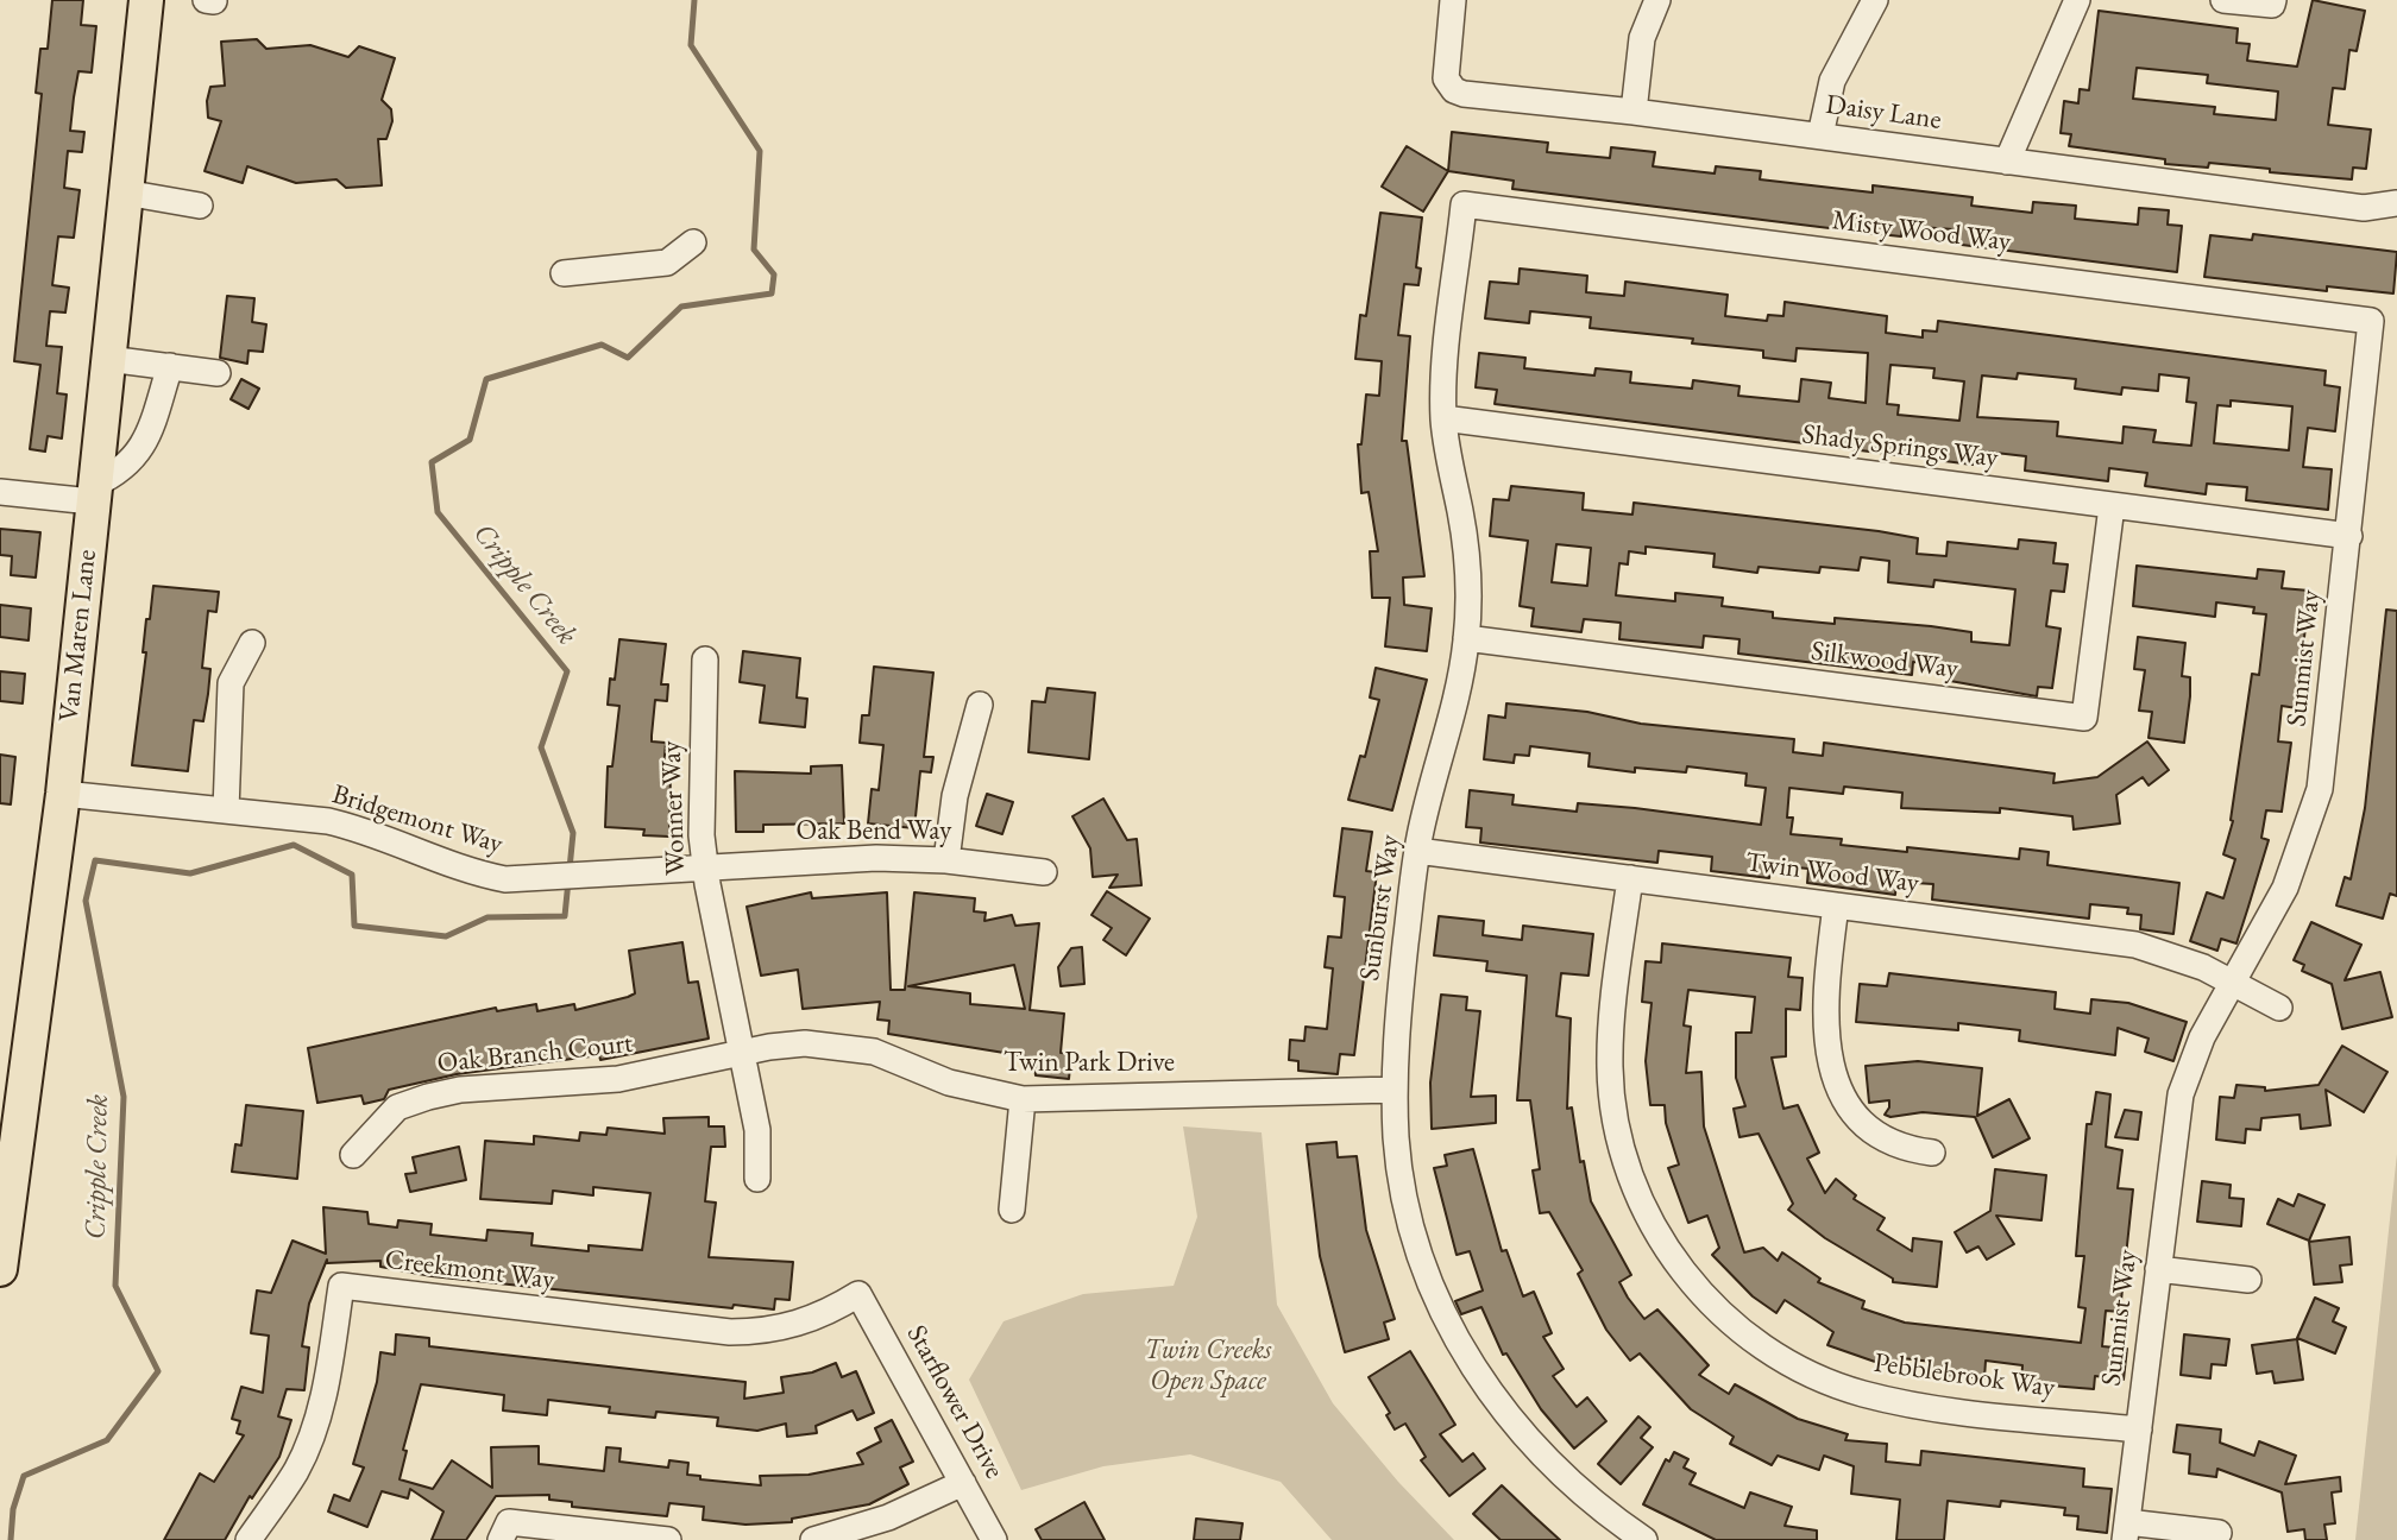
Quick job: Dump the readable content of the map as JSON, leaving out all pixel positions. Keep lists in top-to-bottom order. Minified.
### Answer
{"streets":{"main road":["Van Maren Lane"],"street":["Daisy Lane","Misty Wood Way","Shady Springs Way","Sunmist Way","Silkwood Way","Wonner Way","Bridgemont Way","Oak Bend Way","Twin Wood Way","Sunburst Way","Oak Branch Court","Twin Park Drive","Creekmont Way","Pebblebrook Way","Starflower Drive"]},"crossings":[["Misty Wood Way","Sunmist Way"],["Misty Wood Way","Sunburst Way"],["Shady Springs Way","Sunmist Way"],["Shady Springs Way","Silkwood Way"],["Shady Springs Way","Sunburst Way"],["Van Maren Lane","Bridgemont Way"],["Sunmist Way","Twin Wood Way"],["Sunmist Way","Pebblebrook Way"],["Silkwood Way","Sunburst Way"],["Wonner Way","Bridgemont Way"],["Wonner Way","Oak Bend Way"],["Wonner Way","Oak Branch Court"],["Wonner Way","Twin Park Drive"],["Bridgemont Way","Oak Bend Way"],["Twin Wood Way","Sunburst Way"],["Twin Wood Way","Pebblebrook Way"],["Sunburst Way","Twin Park Drive"],["Oak Branch Court","Twin Park Drive"],["Creekmont Way","Starflower Drive"]],"water":["Cripple Creek"],"parks":["Twin Creeks Open Space"]}
